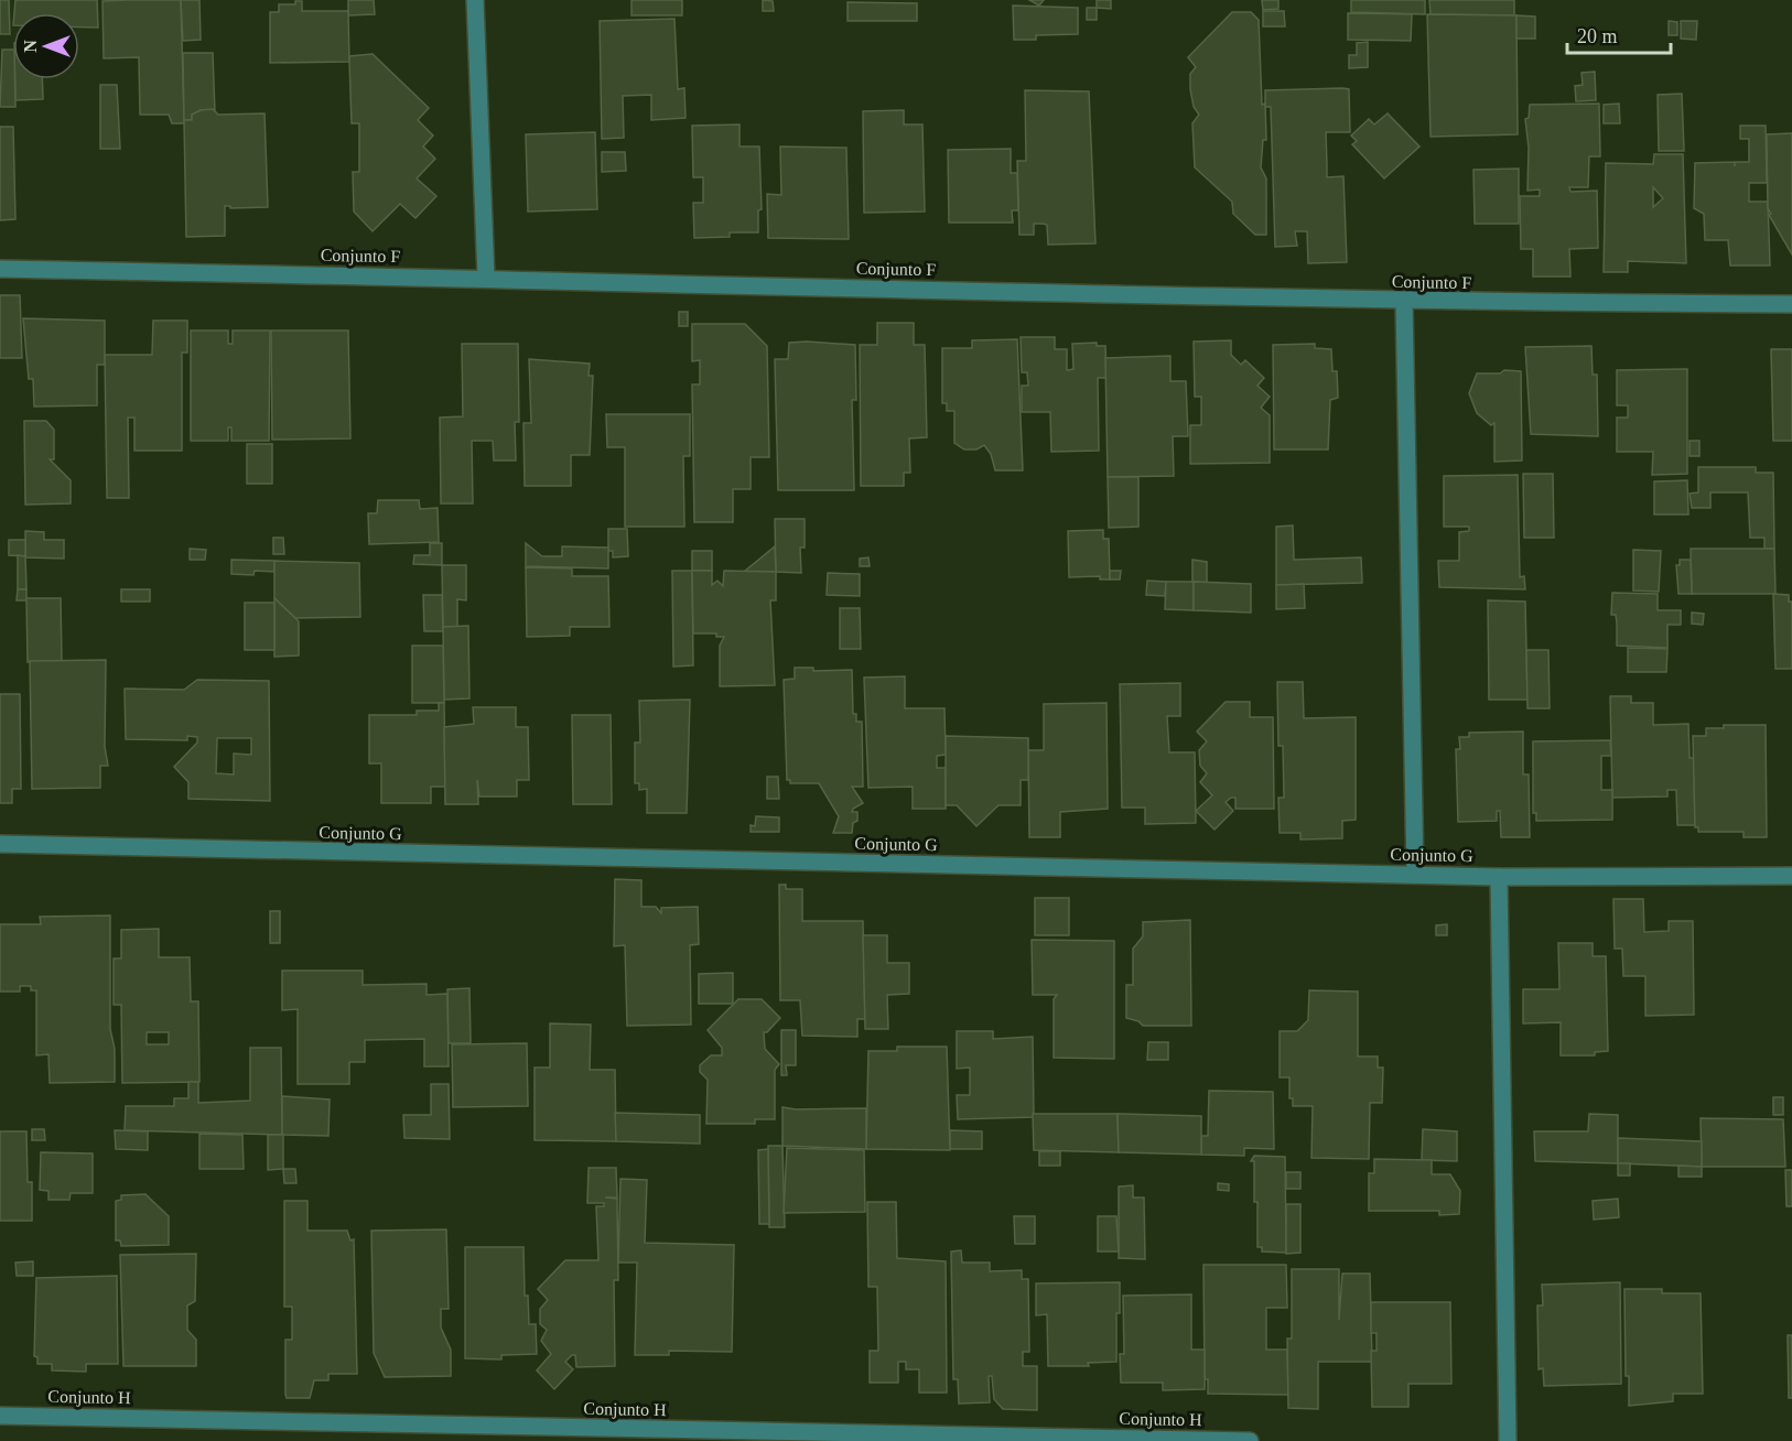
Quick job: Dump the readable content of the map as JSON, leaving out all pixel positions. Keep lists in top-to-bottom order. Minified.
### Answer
{"streets":{"street":["Conjunto F","Conjunto G","Conjunto H"]},"scale_bar":"20 m","north":"left"}
